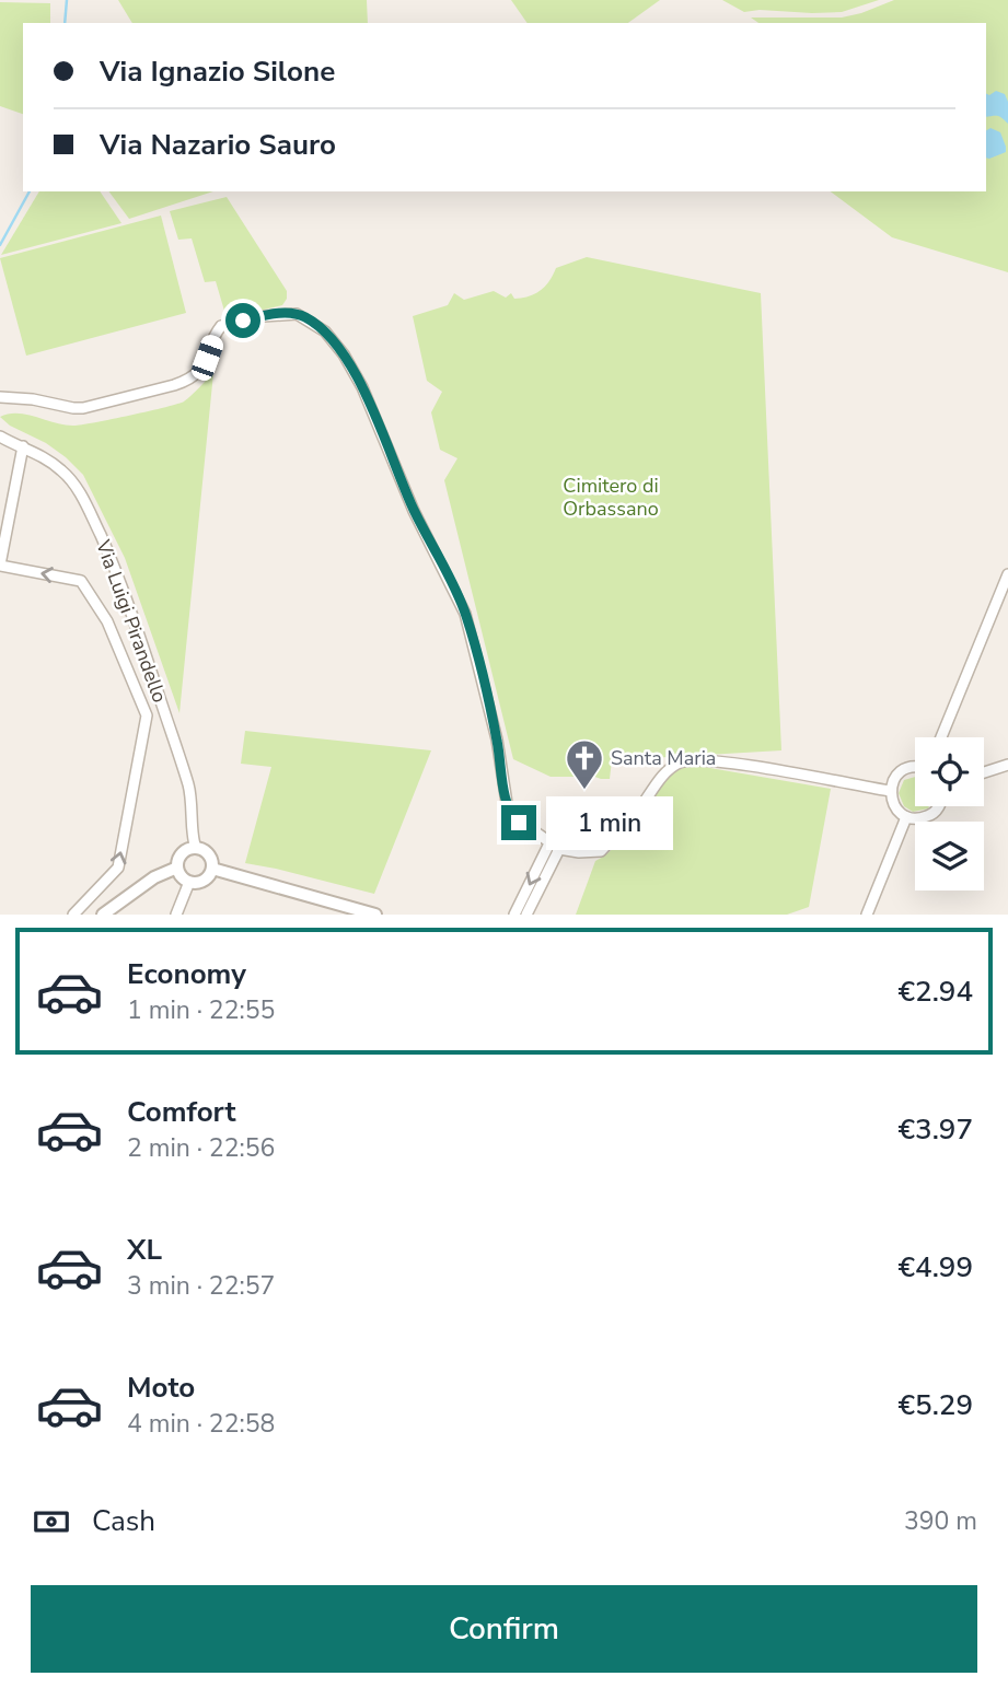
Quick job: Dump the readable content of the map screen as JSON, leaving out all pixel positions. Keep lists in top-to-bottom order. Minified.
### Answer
{"streets":{"street":["Via Luigi Pirandello"]},"parks":["Cimitero di Orbassano"],"places":{"church":["Santa Maria"]},"page":{"banner":["Via Ignazio Silone","Via Nazario Sauro"],"bubble":"1 min","list":[{"name":"Economy","note":"1 min · 22:55","value":"€2.94"},{"name":"Comfort","note":"2 min · 22:56","value":"€3.97"},{"name":"XL","note":"3 min · 22:57","value":"€4.99"},{"name":"Moto","note":"4 min · 22:58","value":"€5.29"}],"pay":["Cash","390 m"],"buttons":"Confirm"}}
